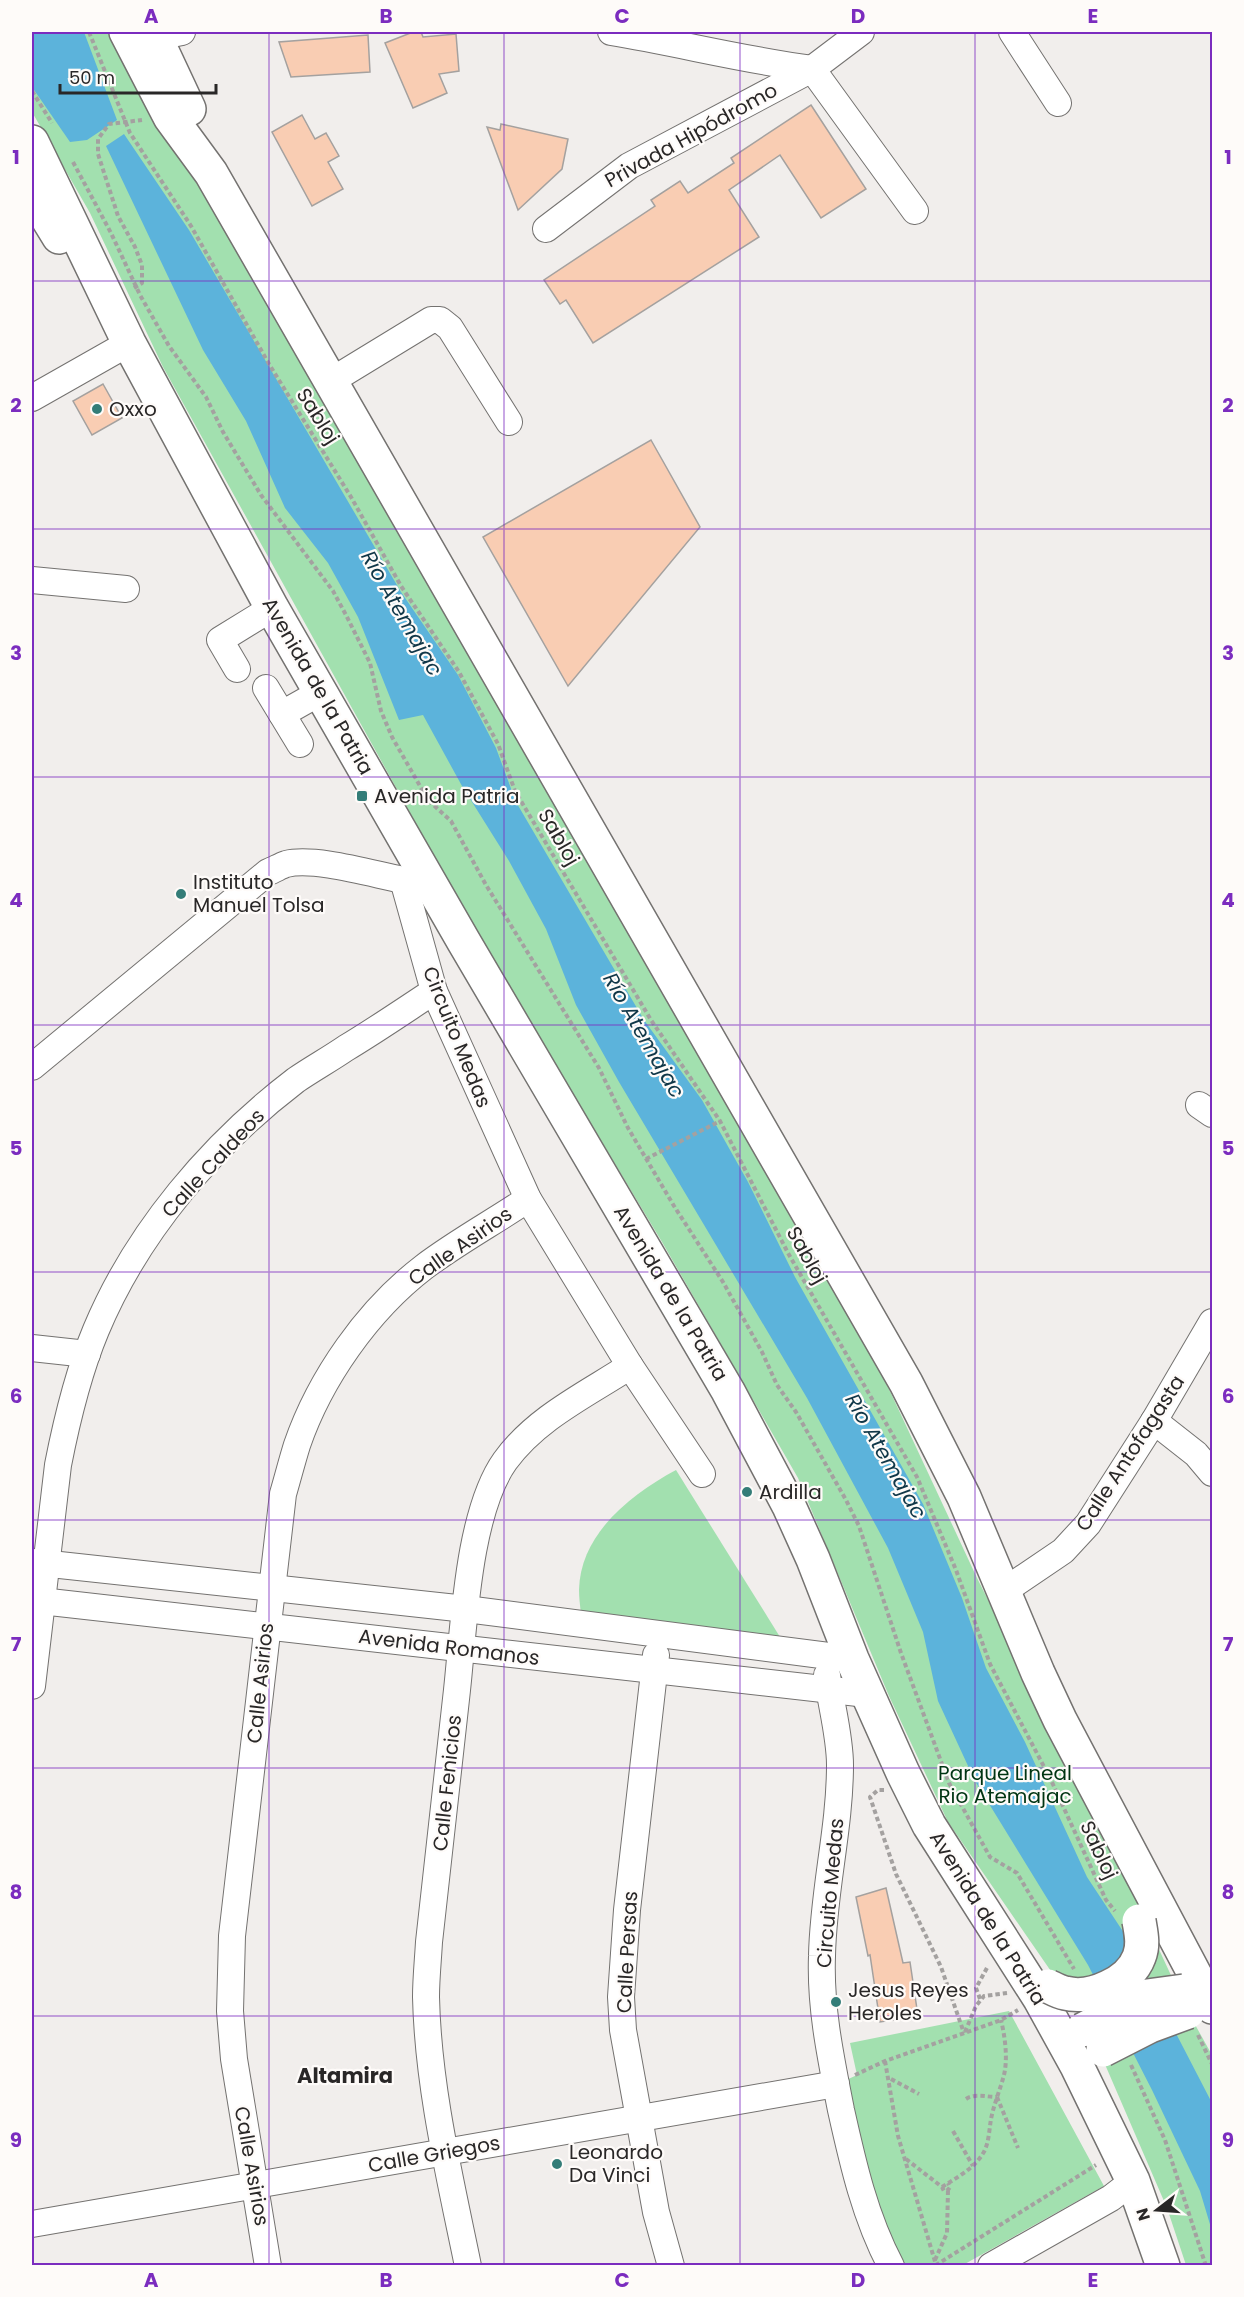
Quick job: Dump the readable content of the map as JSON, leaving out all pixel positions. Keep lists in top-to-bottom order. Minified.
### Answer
{"streets":{"main road":["Avenida de la Patria"],"street":["Privada Hipódromo","Circuito Medas","Calle Caldeos","Calle Asirios","Calle Antofagasta","Avenida Romanos","Calle Fenicios","Calle Persas","Calle Griegos"],"path":["Sabloj"]},"crossings":[["Avenida de la Patria","Circuito Medas"],["Avenida de la Patria","Avenida Romanos"],["Circuito Medas","Calle Caldeos"],["Circuito Medas","Calle Asirios"],["Circuito Medas","Avenida Romanos"],["Circuito Medas","Calle Fenicios"],["Circuito Medas","Calle Griegos"],["Calle Caldeos","Avenida Romanos"],["Calle Asirios","Avenida Romanos"],["Calle Asirios","Calle Griegos"],["Avenida Romanos","Calle Fenicios"],["Avenida Romanos","Calle Persas"],["Calle Fenicios","Calle Griegos"],["Calle Persas","Calle Griegos"]],"districts":["Altamira"],"water":["Río Atemajac"],"parks":["Parque Lineal Rio Atemajac"],"places":{"other":["Oxxo","Instituto Manuel Tolsa","Ardilla","Jesus Reyes Heroles","Leonardo Da Vinci"],"transit":["Avenida Patria"]},"scale_bar":"50 m","north":"left","grid":{"columns":["A","B","C","D","E"],"rows":["1","2","3","4","5","6","7","8","9"]}}
